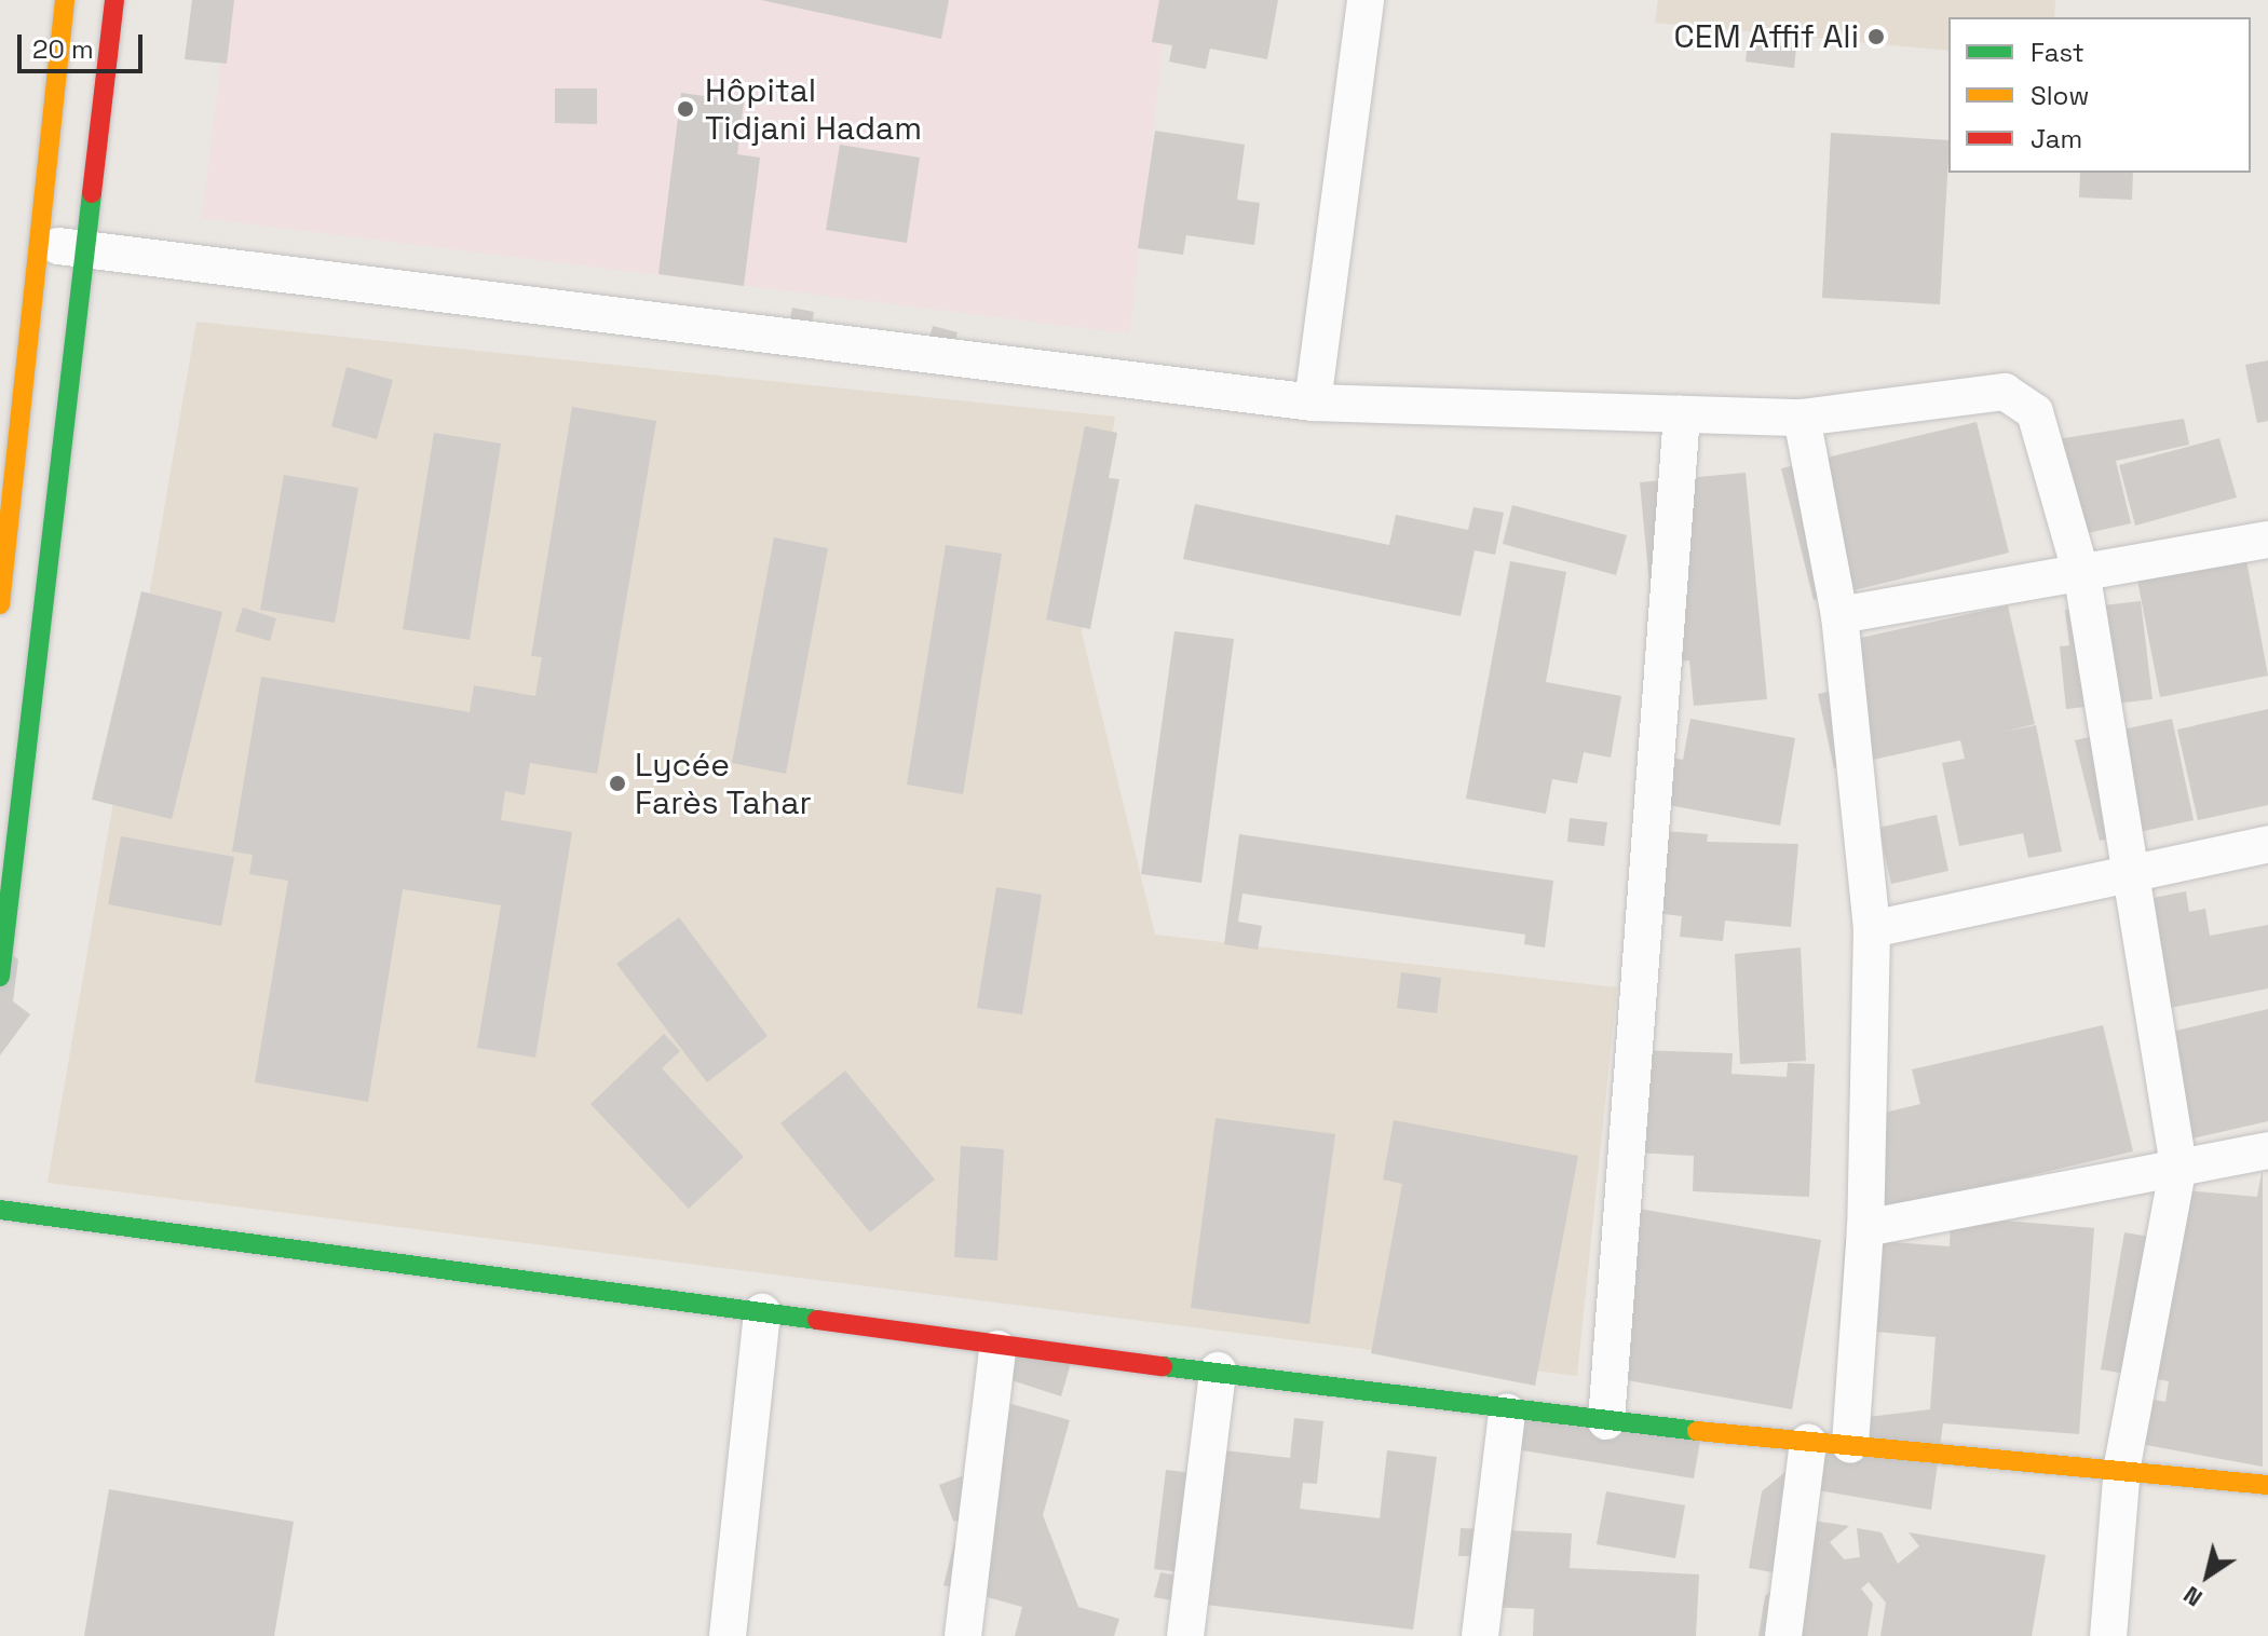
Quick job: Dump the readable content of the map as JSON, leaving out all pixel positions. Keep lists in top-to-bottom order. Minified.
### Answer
{"places":["CEM Affif Ali","Hôpital Tidjani Hadam","Lycée Farès Tahar"],"legend":["Fast","Slow","Jam"],"scale_bar":"20 m","north":"bottom left"}
